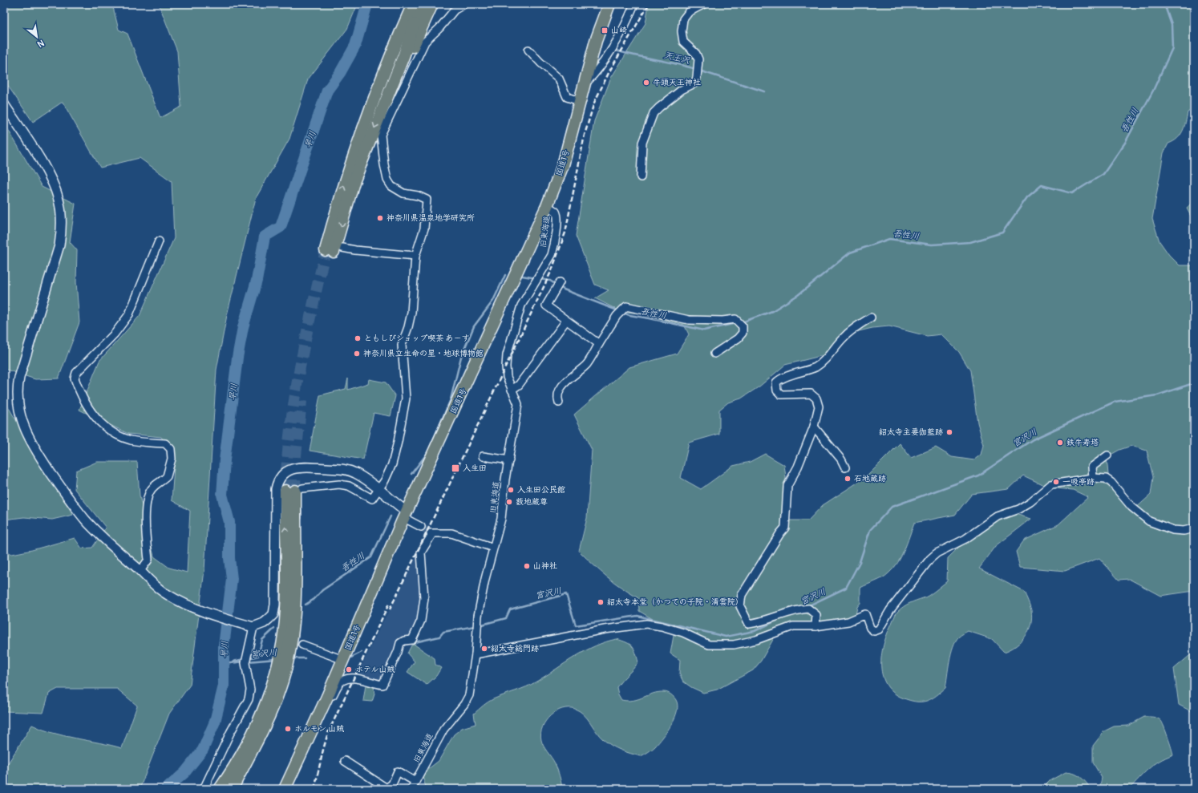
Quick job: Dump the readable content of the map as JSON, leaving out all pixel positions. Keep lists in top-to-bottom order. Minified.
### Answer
{"streets":{"highway":["国道1号"],"street":["旧東海道"]},"crossings":[["国道1号","旧東海道"]],"water":["天王沢","吾性川","早川","宮沢川"],"places":{"transit":["山崎","入生田"],"other":["牛頭天王神社","神奈川県温泉地学研究所","ともしびショップ喫茶 あーす","神奈川県立生命の星・地球博物館","紹太寺主要伽藍跡","鉄牛寿塔","石地蔵跡","一吸亭跡","入生田公民館","薮地蔵尊","山神社","紹太寺本堂（かつての子院・清雲院）","紹太寺総門跡","ホテル山賊","ホルモン 山賊"]},"north":"bottom right"}
